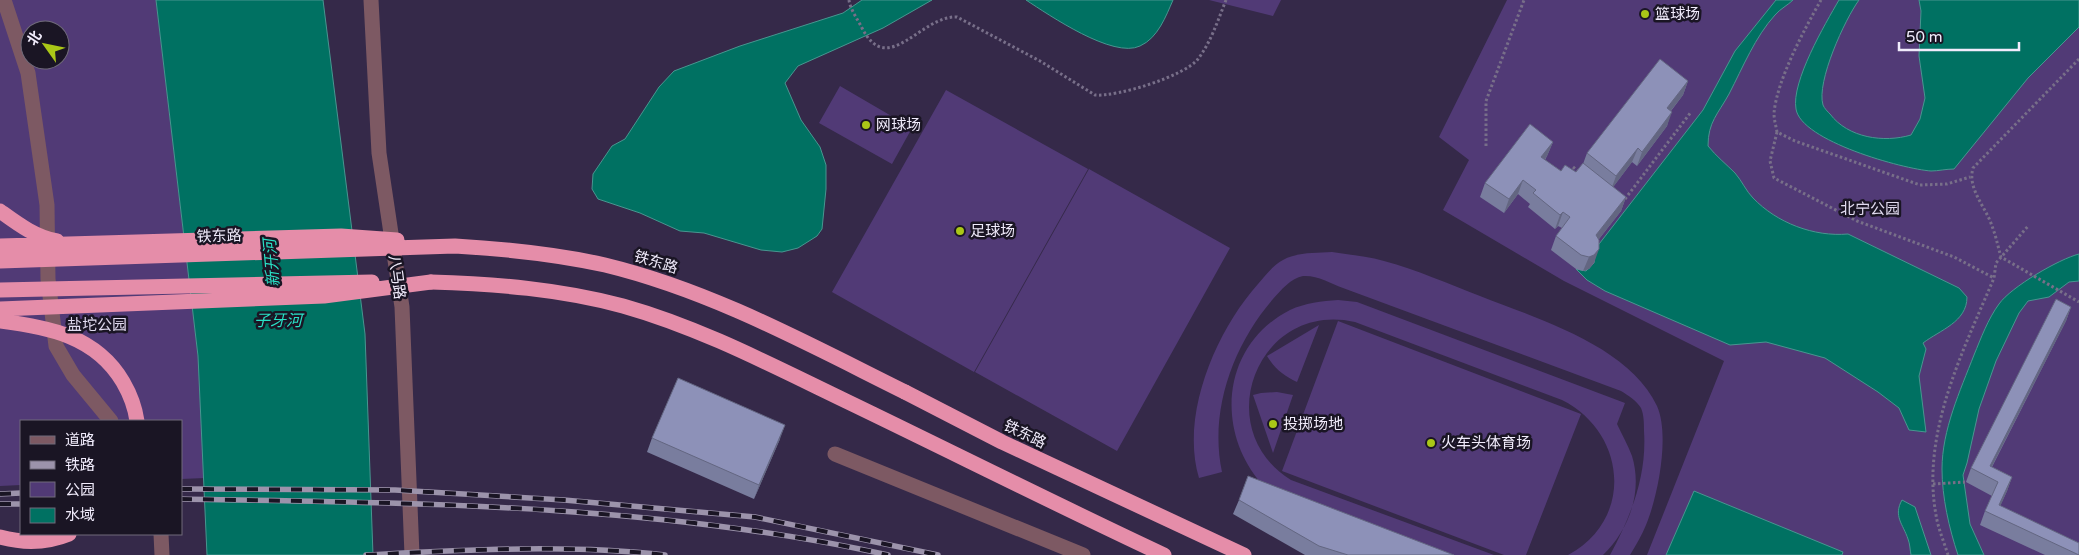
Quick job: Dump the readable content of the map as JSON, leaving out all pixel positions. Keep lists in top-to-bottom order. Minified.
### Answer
{"streets":{"highway":["铁东路"],"street":["八马路"]},"water":["新开河","子牙河"],"parks":["北宁公园","盐坨公园"],"places":["篮球场","网球场","足球场","投掷场地","火车头体育场"],"legend":["道路","铁路","公园","水域"],"scale_bar":"50 m","north":"top left"}
